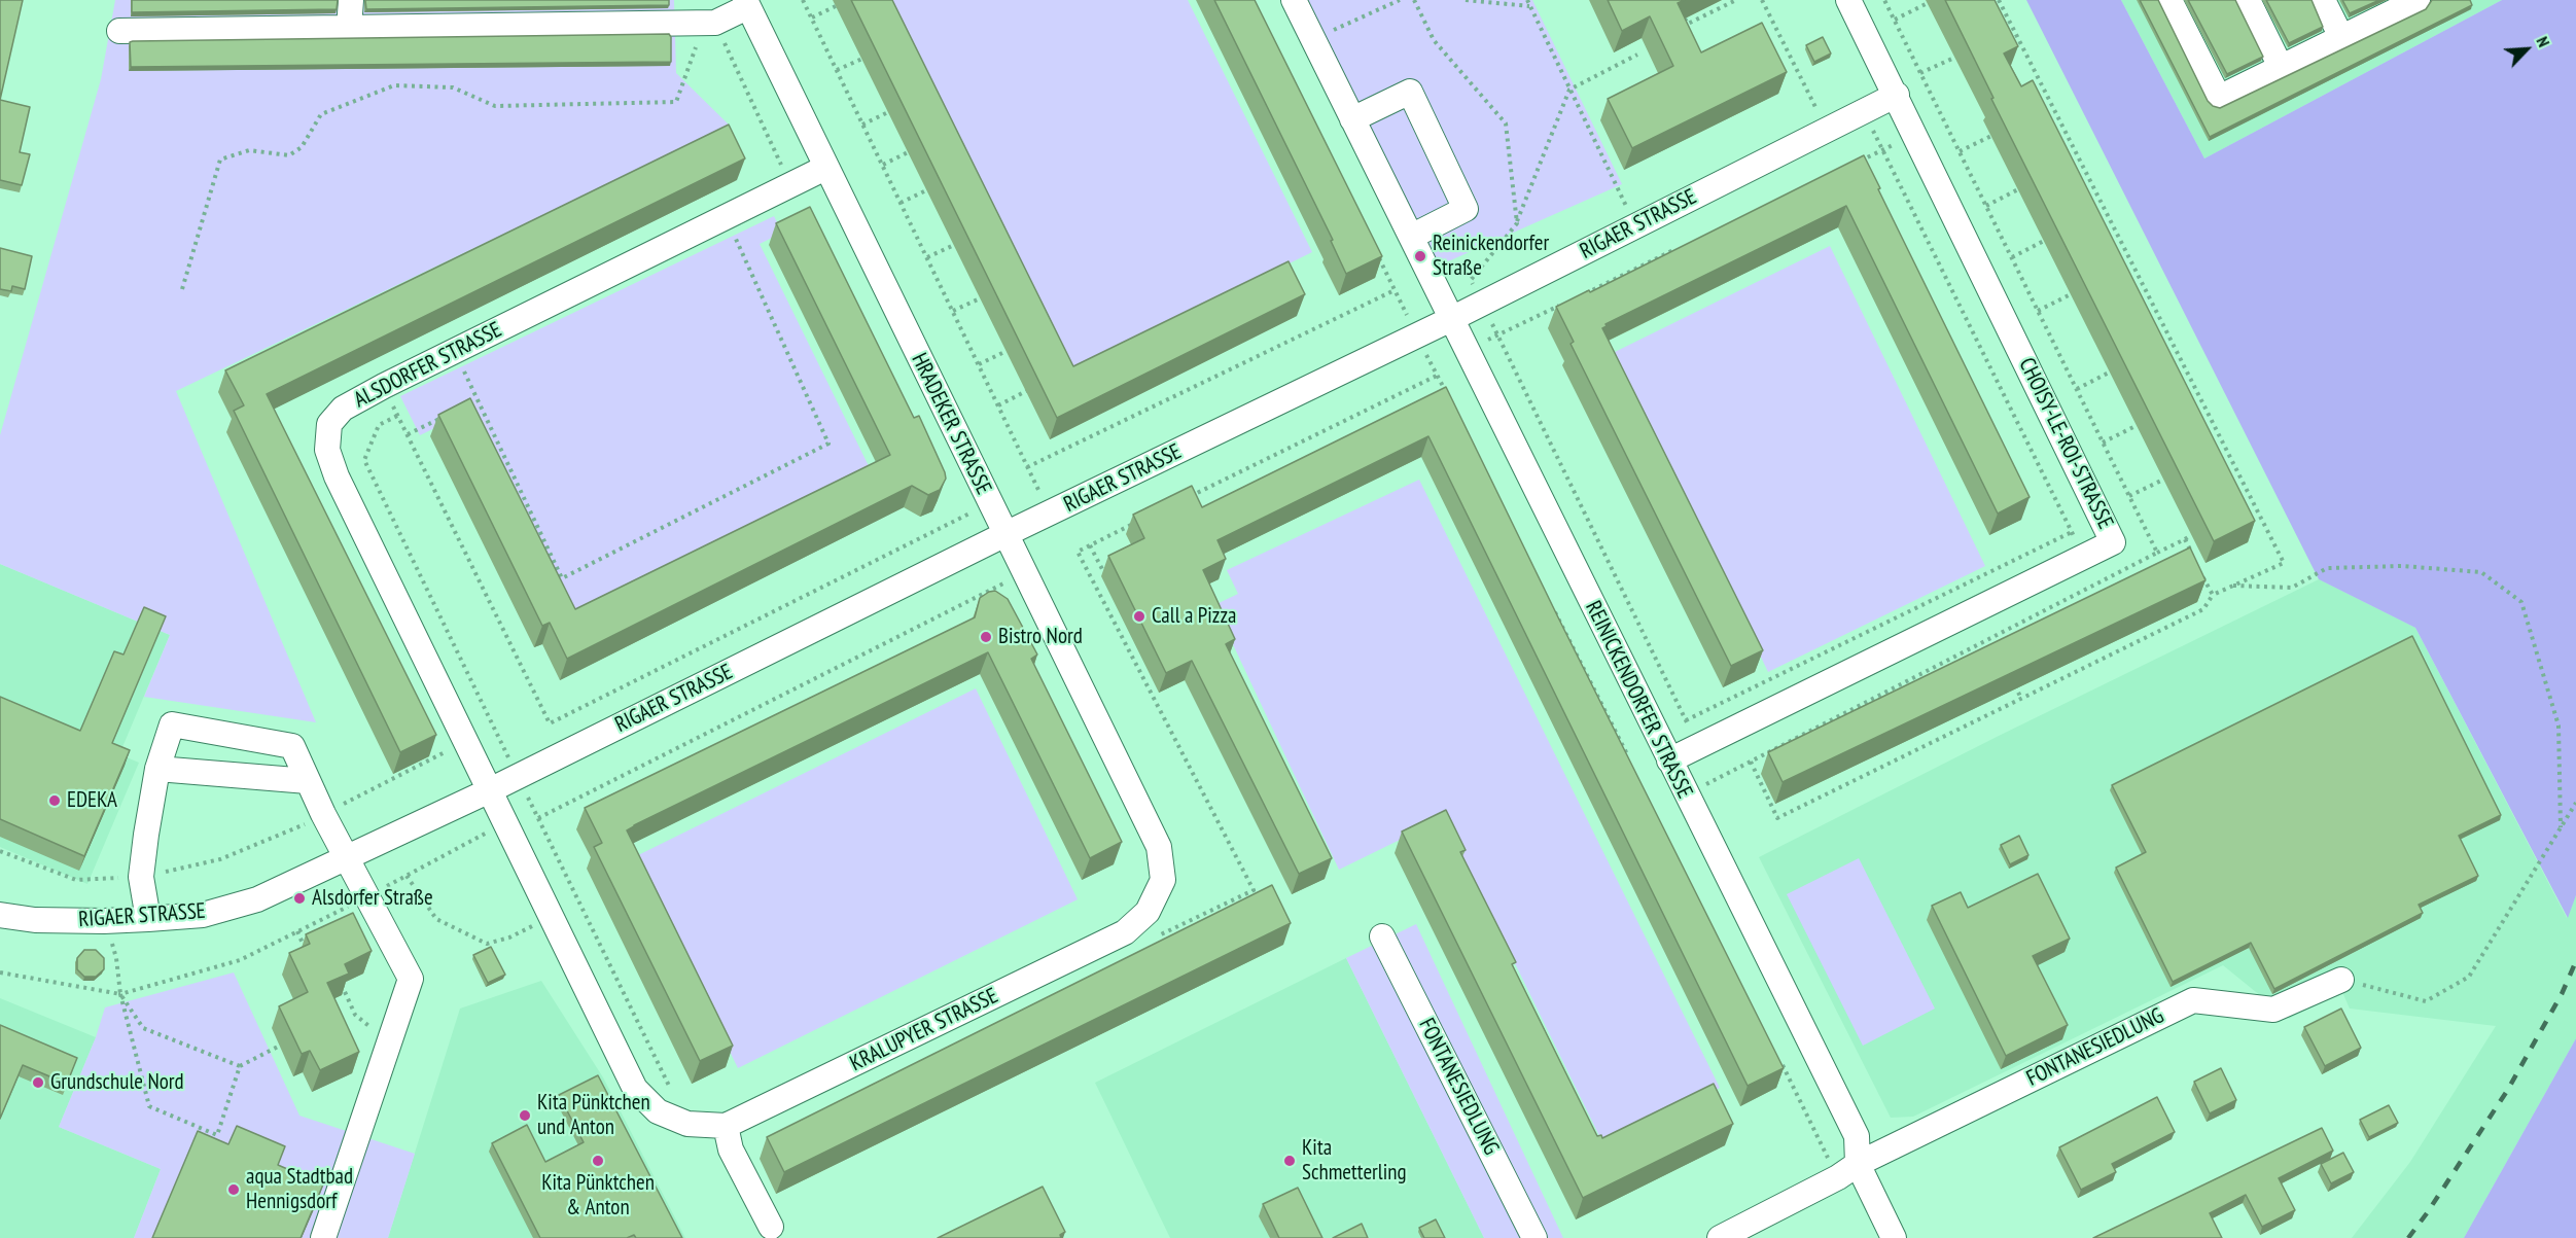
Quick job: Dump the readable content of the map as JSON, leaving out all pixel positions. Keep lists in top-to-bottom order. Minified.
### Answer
{"streets":{"street":["RIGAER STRASSE","ALSDORFER STRASSE","HRADEKER STRASSE","CHOISY-LE-ROI-STRASSE","REINICKENDORFER STRASSE","KRALUPYER STRASSE","FONTANESIEDLUNG"]},"crossings":[["RIGAER STRASSE","ALSDORFER STRASSE"],["RIGAER STRASSE","HRADEKER STRASSE"],["RIGAER STRASSE","CHOISY-LE-ROI-STRASSE"],["RIGAER STRASSE","REINICKENDORFER STRASSE"],["ALSDORFER STRASSE","HRADEKER STRASSE"],["ALSDORFER STRASSE","KRALUPYER STRASSE"],["HRADEKER STRASSE","KRALUPYER STRASSE"],["CHOISY-LE-ROI-STRASSE","REINICKENDORFER STRASSE"],["REINICKENDORFER STRASSE","FONTANESIEDLUNG"]],"places":["Reinickendorfer Straße","Call a Pizza","Bistro Nord","EDEKA","Alsdorfer Straße","Grundschule Nord","Kita Pünktchen und Anton","Kita Pünktchen & Anton","Kita Schmetterling","aqua Stadtbad Hennigsdorf"],"north":"top right"}
